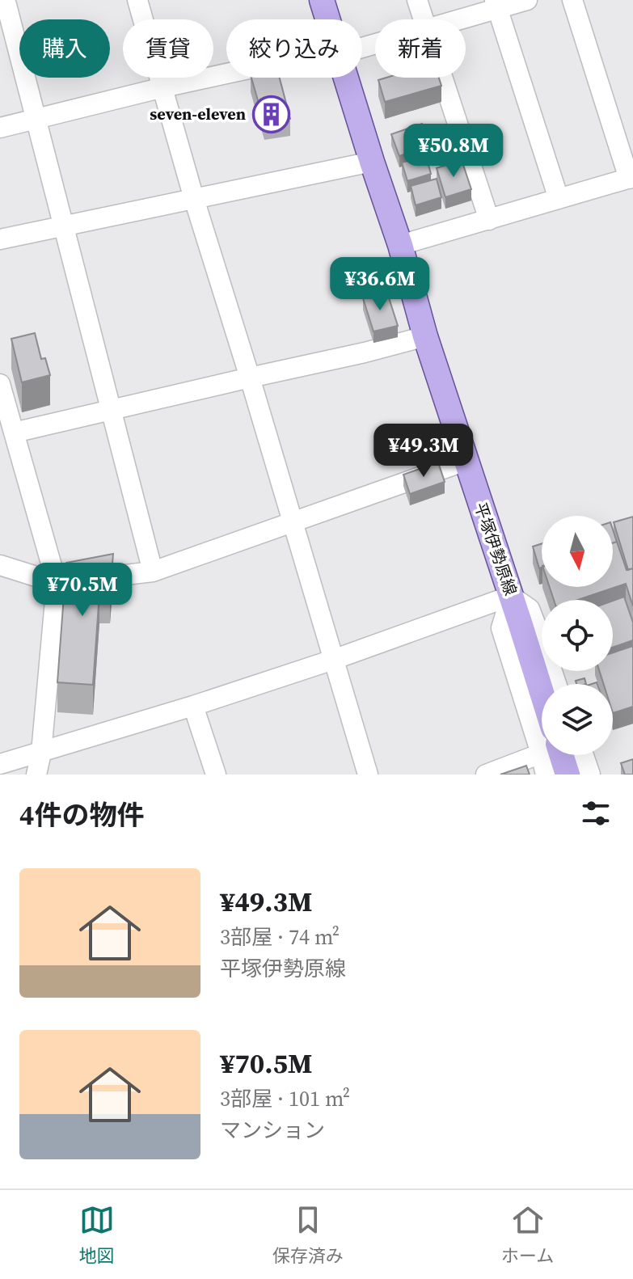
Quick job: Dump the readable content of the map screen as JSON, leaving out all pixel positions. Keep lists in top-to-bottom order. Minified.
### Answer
{"streets":{"main road":["平塚伊勢原線"]},"places":{"building":["seven-eleven"]},"north":"bottom","page":{"chip":["購入","賃貸","絞り込み","新着"],"price":["¥50.8M","¥36.6M","¥49.3M","¥70.5M"],"heading":"4件の物件","list":[{"name":"¥49.3M","note":"3部屋 · 74 m² · 平塚伊勢原線"},{"name":"¥70.5M","note":"3部屋 · 101 m² · マンション"}],"tabs":["地図","保存済み","ホーム"]}}
